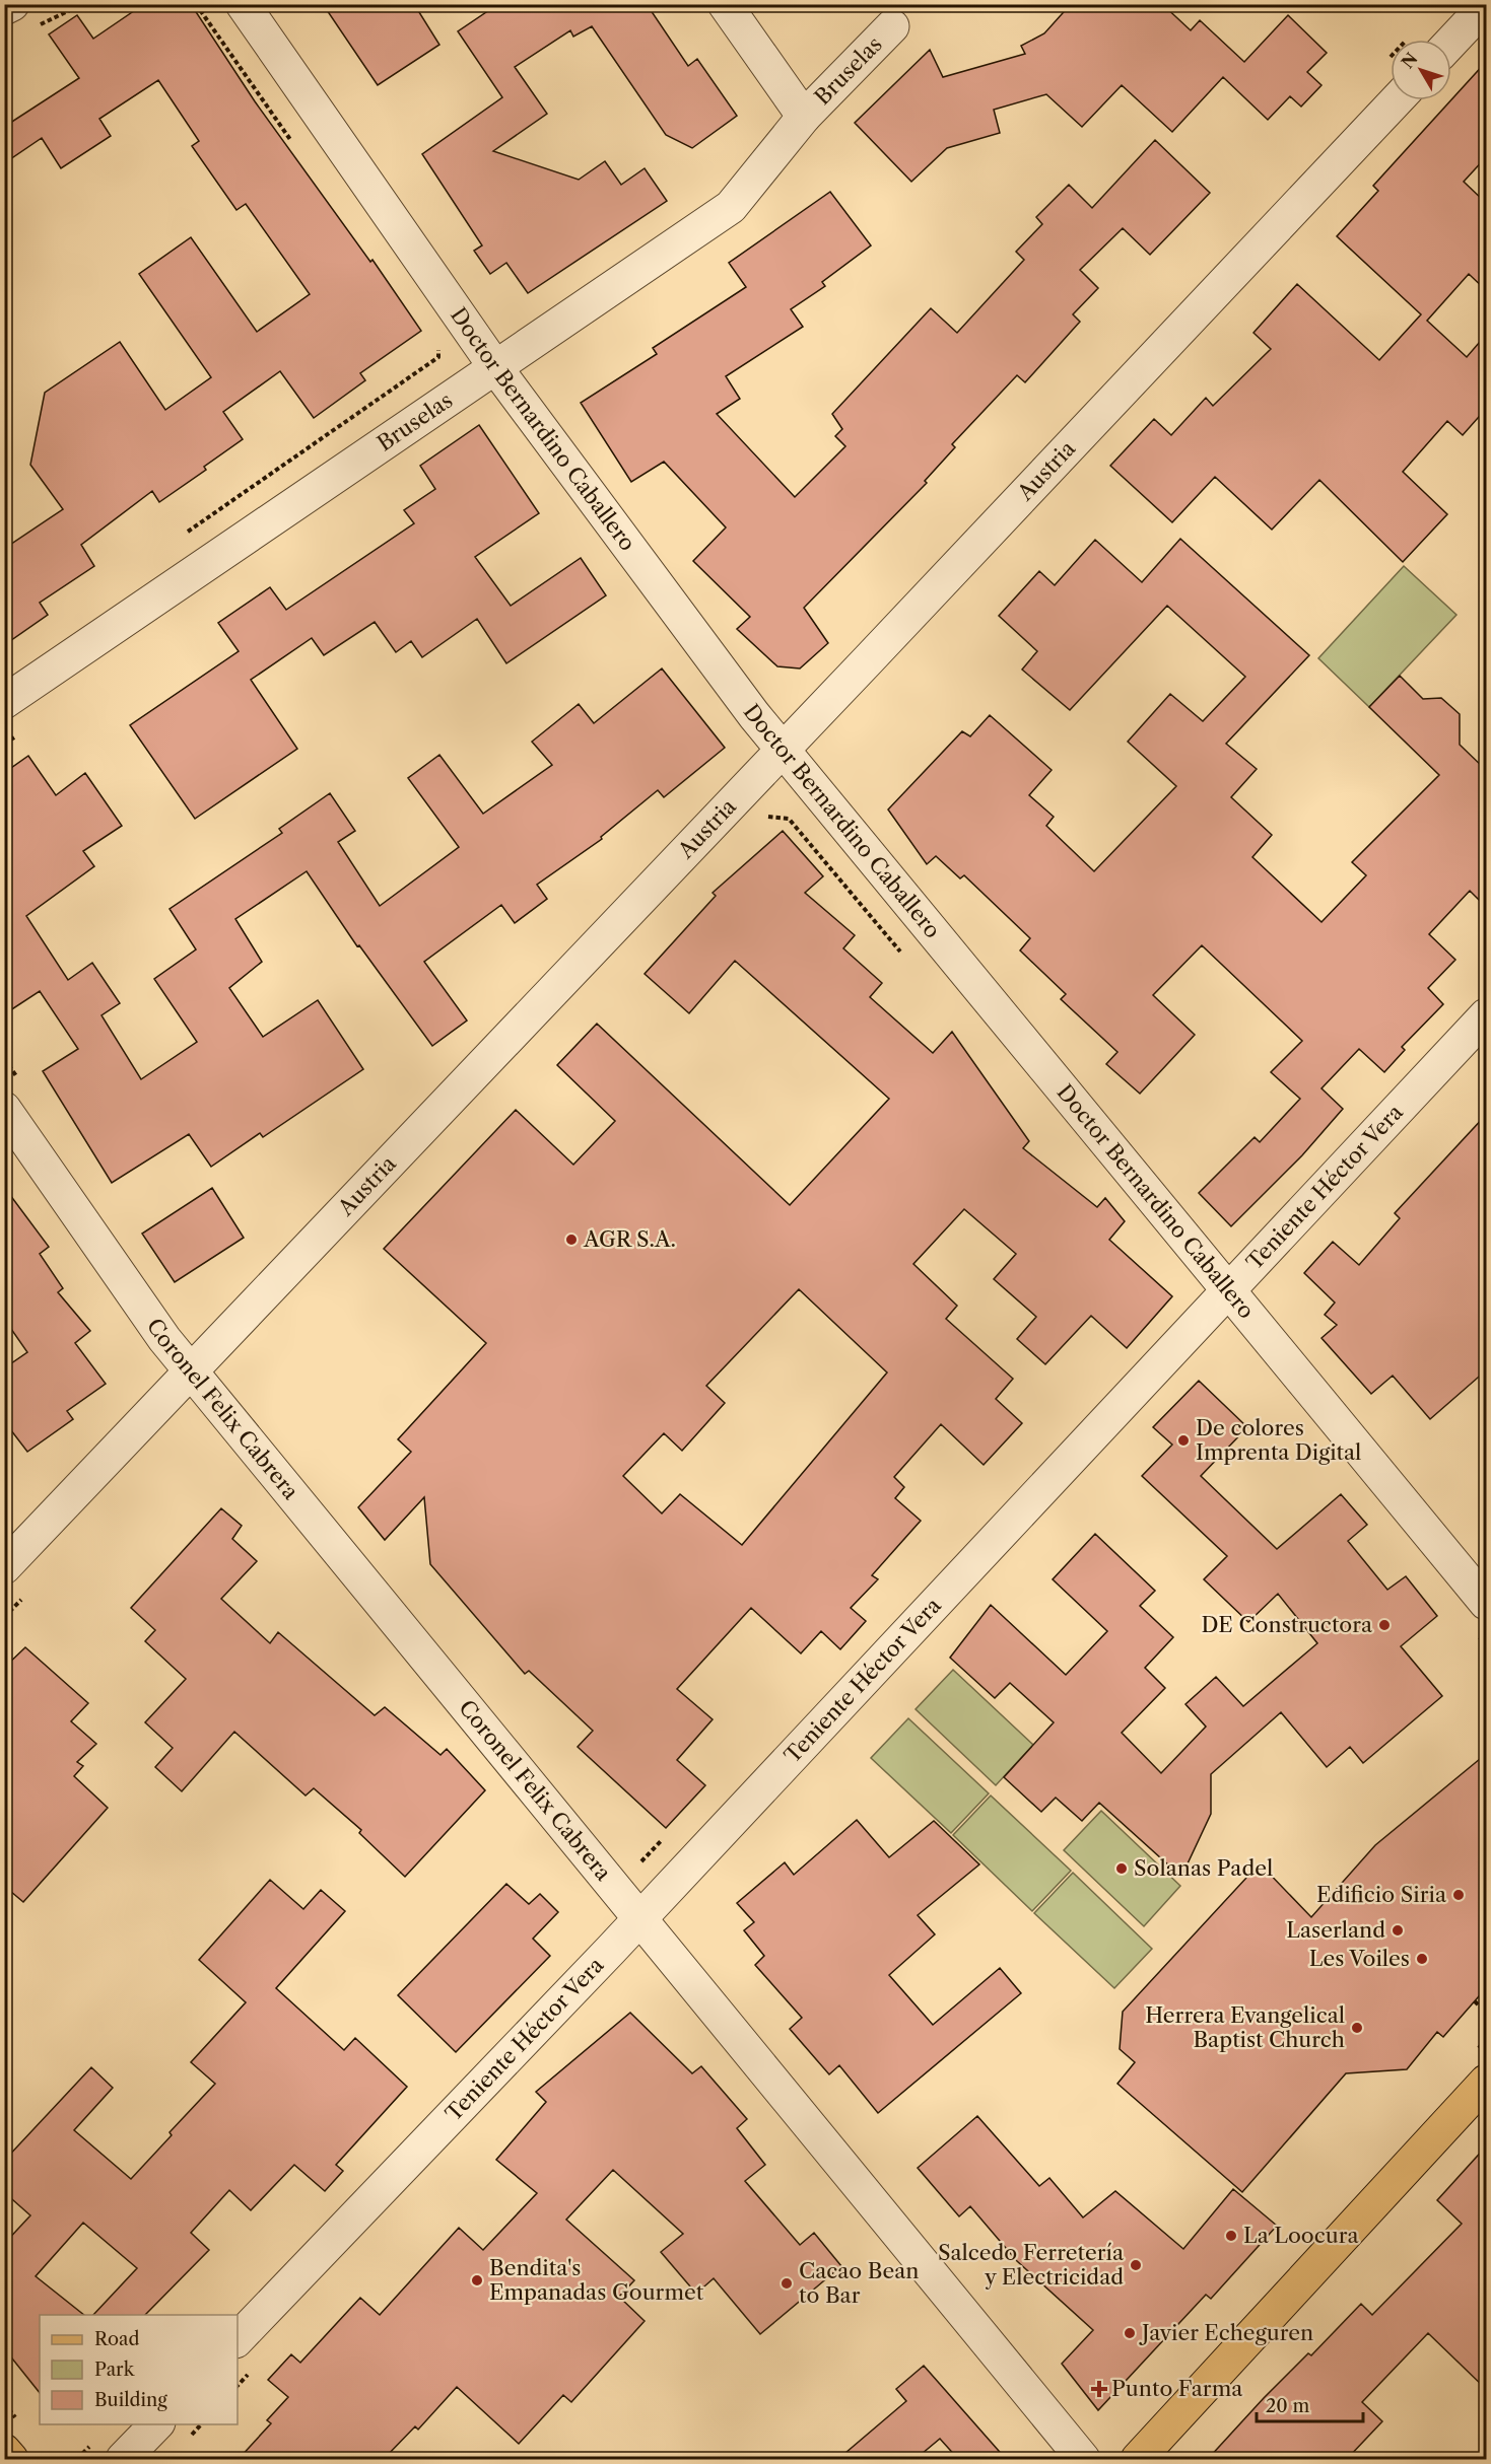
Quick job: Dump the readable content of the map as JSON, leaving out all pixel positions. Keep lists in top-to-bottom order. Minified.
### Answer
{"streets":{"street":["Bruselas","Doctor Bernardino Caballero","Austria","Teniente Héctor Vera","Coronel Felix Cabrera"]},"crossings":[["Bruselas","Doctor Bernardino Caballero"],["Doctor Bernardino Caballero","Austria"],["Doctor Bernardino Caballero","Teniente Héctor Vera"],["Austria","Coronel Felix Cabrera"],["Teniente Héctor Vera","Coronel Felix Cabrera"]],"places":{"other":["AGR S.A.","De colores Imprenta Digital","DE Constructora","Solanas Padel","Edificio Siria","Laserland","Les Voiles","Herrera Evangelical Baptist Church","La Loocura","Salcedo Ferretería y Electricidad","Bendita's Empanadas Gourmet","Cacao Bean to Bar","Javier Echeguren"],"health":["Punto Farma"]},"legend":["Road","Park","Building"],"scale_bar":"20 m","north":"top left"}
